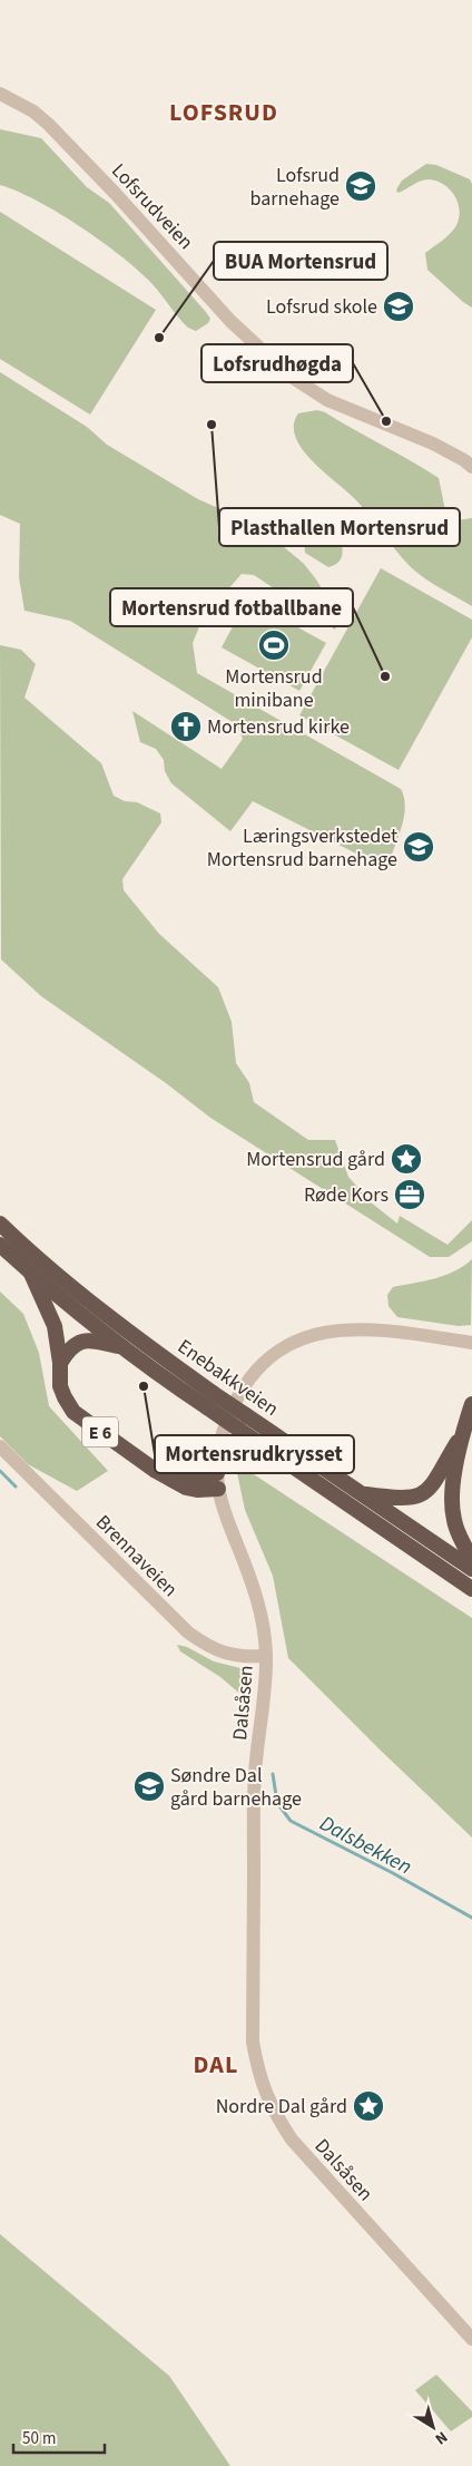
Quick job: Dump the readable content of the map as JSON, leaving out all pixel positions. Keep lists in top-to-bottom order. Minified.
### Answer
{"streets":{"highway":["Enebakkveien","E 6"],"street":["Lofsrudveien","Brennaveien","Dalsåsen"]},"crossings":[["Enebakkveien","E 6"],["E 6","Dalsåsen"],["Brennaveien","Dalsåsen"]],"districts":["LOFSRUD","DAL"],"water":["Dalsbekken"],"places":{"school or university":["Lofsrud barnehage","Lofsrud skole","Læringsverkstedet Mortensrud barnehage","Søndre Dal gård barnehage"],"other":["BUA Mortensrud","Lofsrudhøgda","Plasthallen Mortensrud","Mortensrud fotballbane","Mortensrudkrysset"],"sports":["Mortensrud minibane"],"church":["Mortensrud kirke"],"place":["Mortensrud gård","Nordre Dal gård"],"office":["Røde Kors"]},"scale_bar":"50 m","north":"bottom right"}
